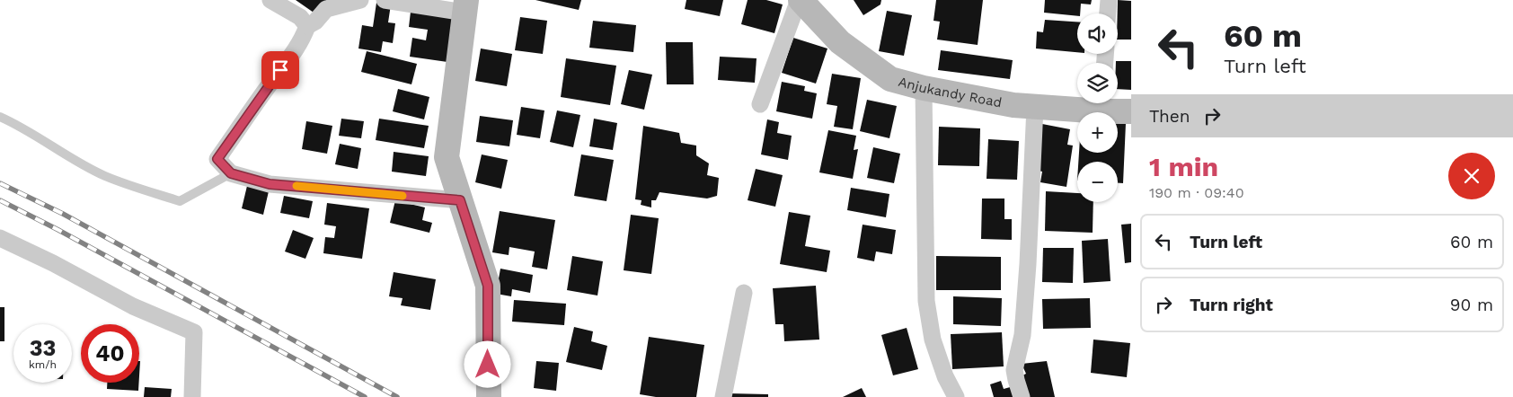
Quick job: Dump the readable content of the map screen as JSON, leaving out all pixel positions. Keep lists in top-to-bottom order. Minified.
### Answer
{"streets":{"street":["Anjukandy Road"]},"page":{"turn":["60 m","Turn left"],"map_buttons":["+","−"],"then":"Then","heading":["1 min","190 m · 09:40"],"list":[{"name":"Turn left","value":"60 m"},{"name":"Turn right","value":"90 m"}],"speed":"33 km/h","limit":"40"}}
